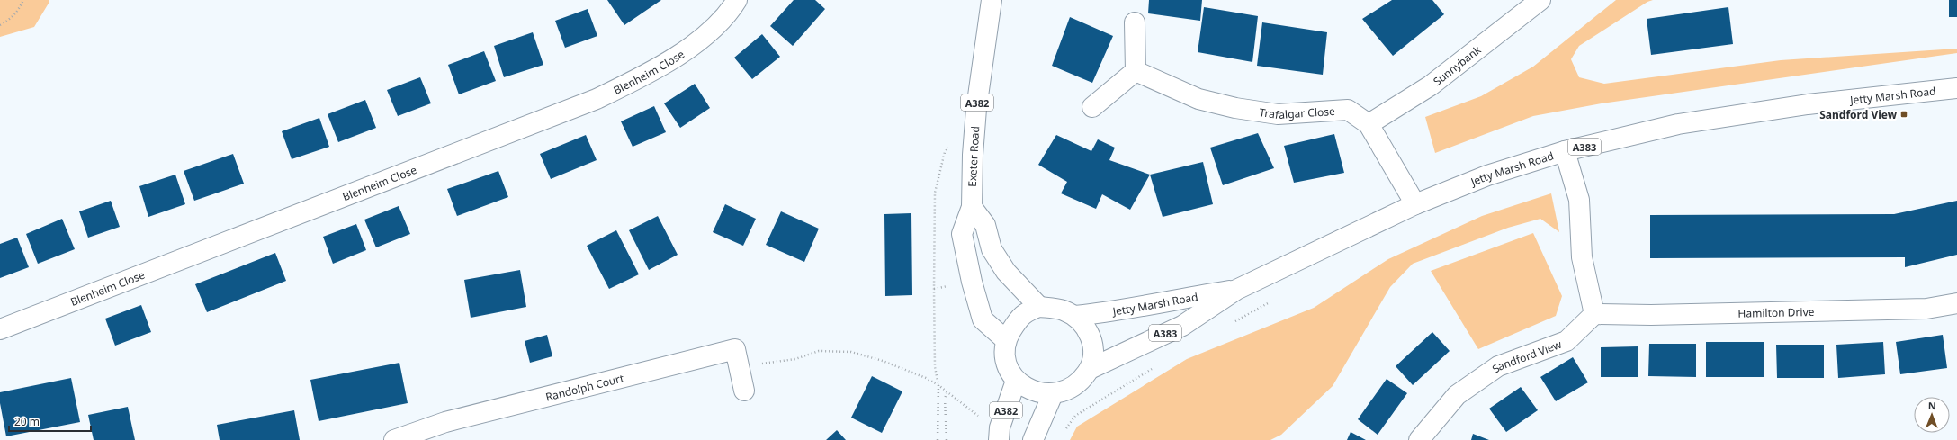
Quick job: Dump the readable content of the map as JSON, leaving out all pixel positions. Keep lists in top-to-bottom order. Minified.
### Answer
{"streets":{"street":["Sunnybank","Blenheim Close","Jetty Marsh Road","A382","Trafalgar Close","A383","Exeter Road","Hamilton Drive","Sandford View","Randolph Court"]},"crossings":[["Sunnybank","Trafalgar Close"],["Jetty Marsh Road","A382"],["Jetty Marsh Road","Trafalgar Close"],["Jetty Marsh Road","Exeter Road"],["A382","Exeter Road"],["Hamilton Drive","Sandford View"]],"places":{"transit":["Sandford View"]},"scale_bar":"20 m","north":"top"}
